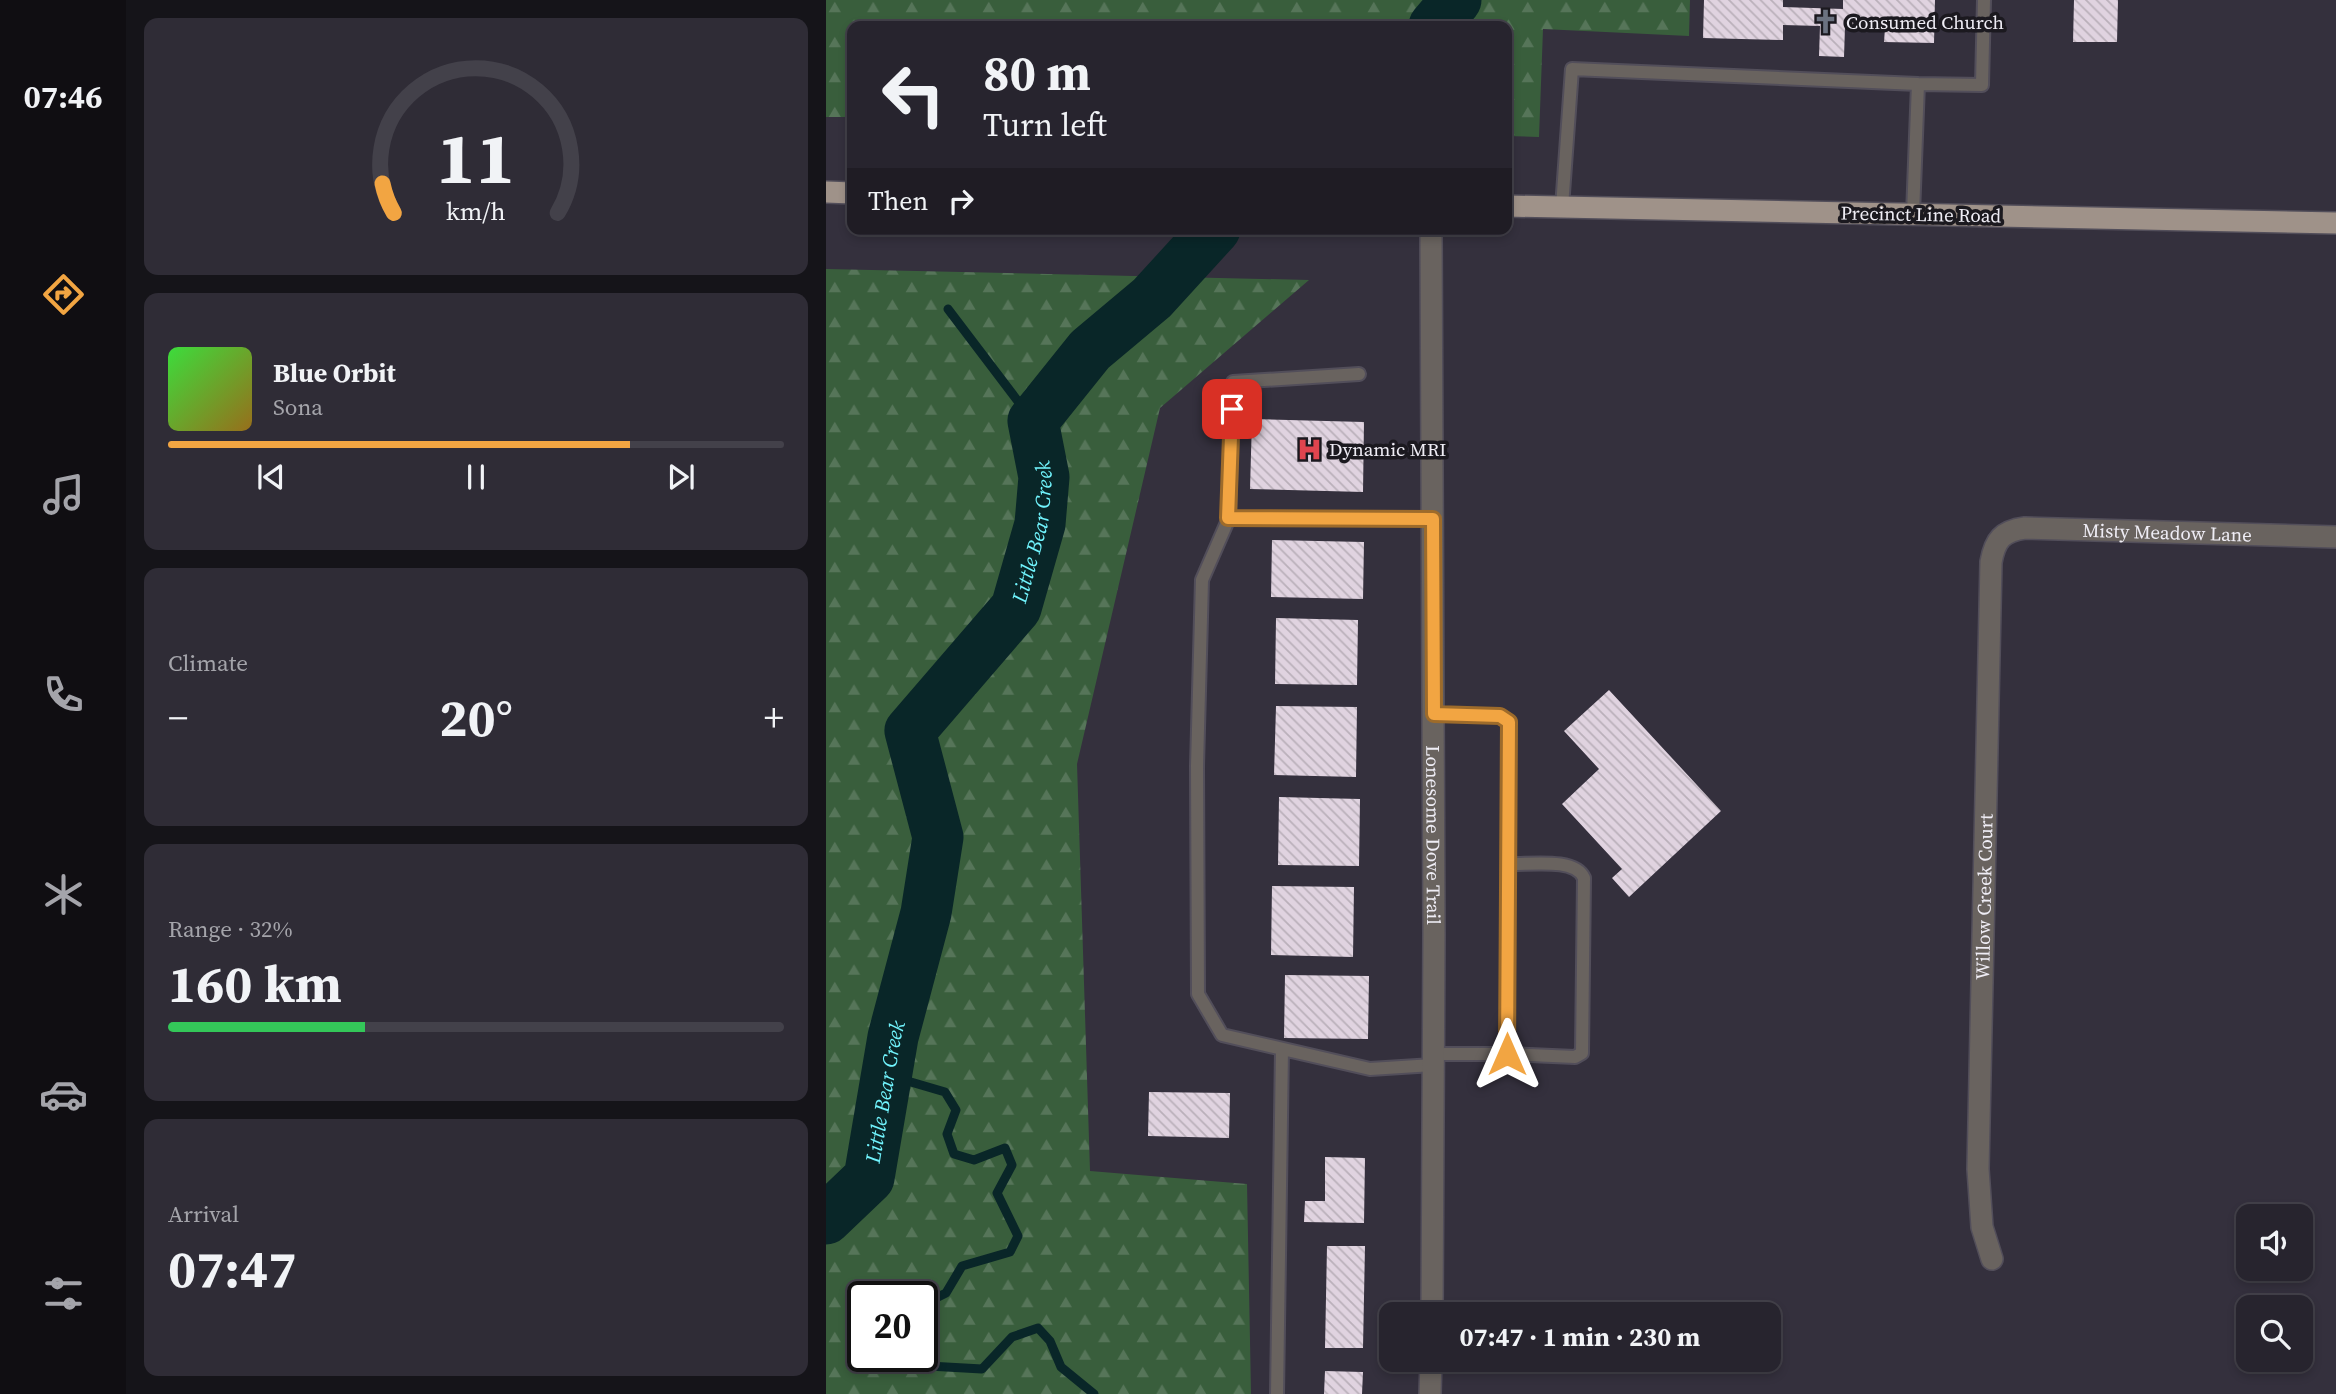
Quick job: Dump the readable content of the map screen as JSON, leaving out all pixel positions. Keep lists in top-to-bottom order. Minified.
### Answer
{"streets":{"main road":["Precinct Line Road"],"street":["Misty Meadow Lane","Lonesome Dove Trail","Willow Creek Court"]},"crossings":[["Misty Meadow Lane","Willow Creek Court"]],"water":["Little Bear Creek"],"places":{"church":["Consumed Church"],"hospital":["Dynamic MRI"]},"page":{"tabs":"07:46","turn":["80 m","Turn left"],"then":"Then","song":["Blue Orbit","Sona"],"tile":["Climate",["Range · 32%","160 km"],["Arrival","07:47"]],"heat":["−","20°","+"],"limit":"20","trip":"07:47 · 1 min · 230 m","gauge":["11","km/h"]}}
